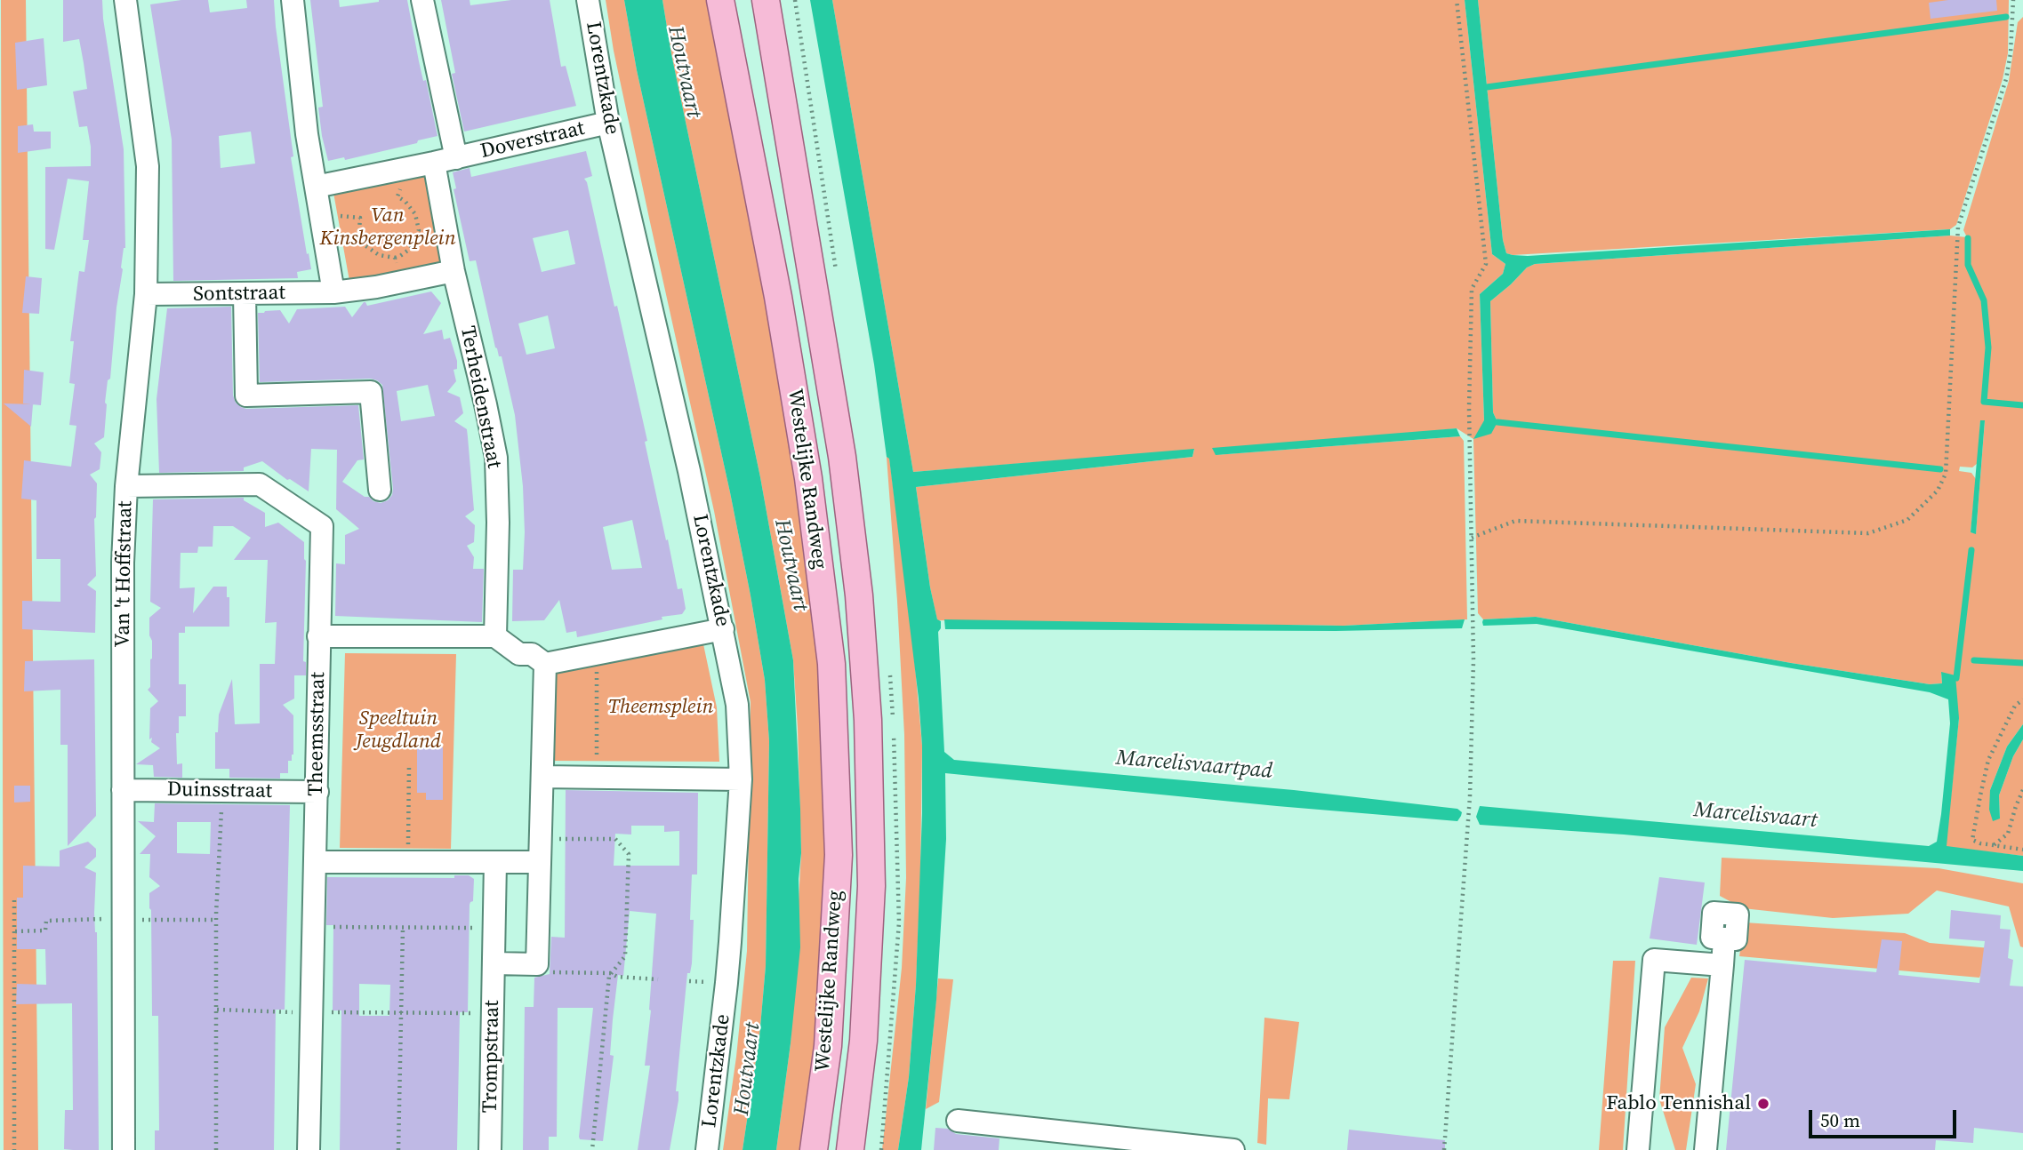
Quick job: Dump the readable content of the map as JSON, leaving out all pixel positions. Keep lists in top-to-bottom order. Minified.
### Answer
{"streets":{"main road":["Westelijke Randweg"],"street":["Lorentzkade","Doverstraat","Sontstraat","Terheidenstraat","Van 't Hoffstraat","Theemsstraat","Duinsstraat","Trompstraat"]},"crossings":[["Lorentzkade","Doverstraat"],["Sontstraat","Van 't Hoffstraat"],["Van 't Hoffstraat","Theemsstraat"],["Van 't Hoffstraat","Duinsstraat"],["Theemsstraat","Duinsstraat"]],"water":["Houtvaart","Marcelisvaartpad","Marcelisvaart"],"parks":["Van Kinsbergenplein","Theemsplein","Speeltuin Jeugdland"],"places":["Fablo Tennishal"],"scale_bar":"50 m"}
